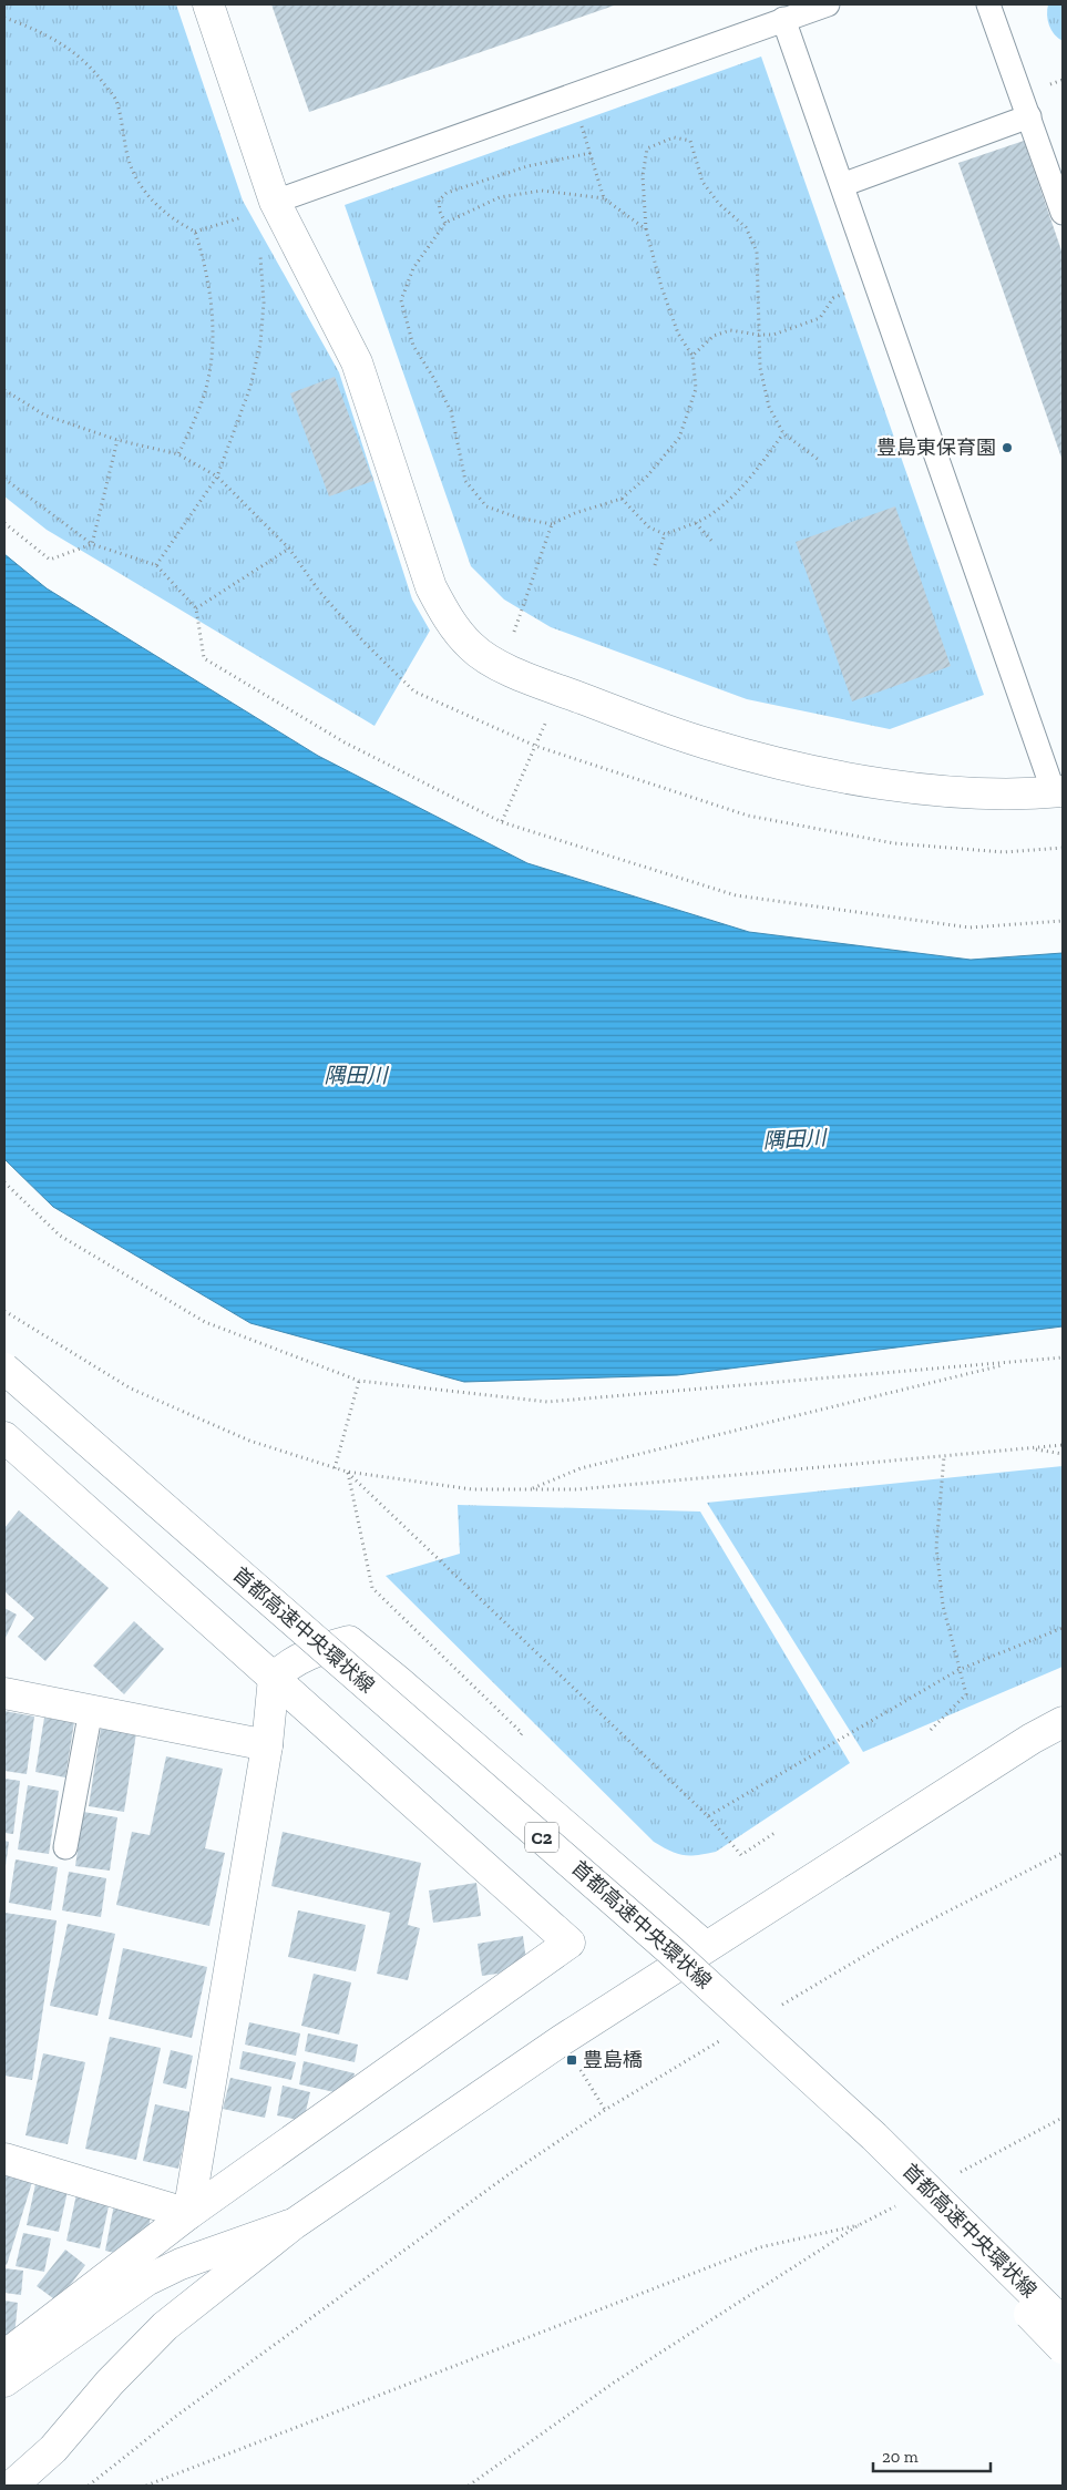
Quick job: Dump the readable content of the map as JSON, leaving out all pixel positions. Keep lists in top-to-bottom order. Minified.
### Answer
{"streets":{"main road":["首都高速中央環状線","C2"]},"water":["隅田川"],"places":{"other":["豊島東保育園"],"transit":["豊島橋"]},"scale_bar":"20 m"}
